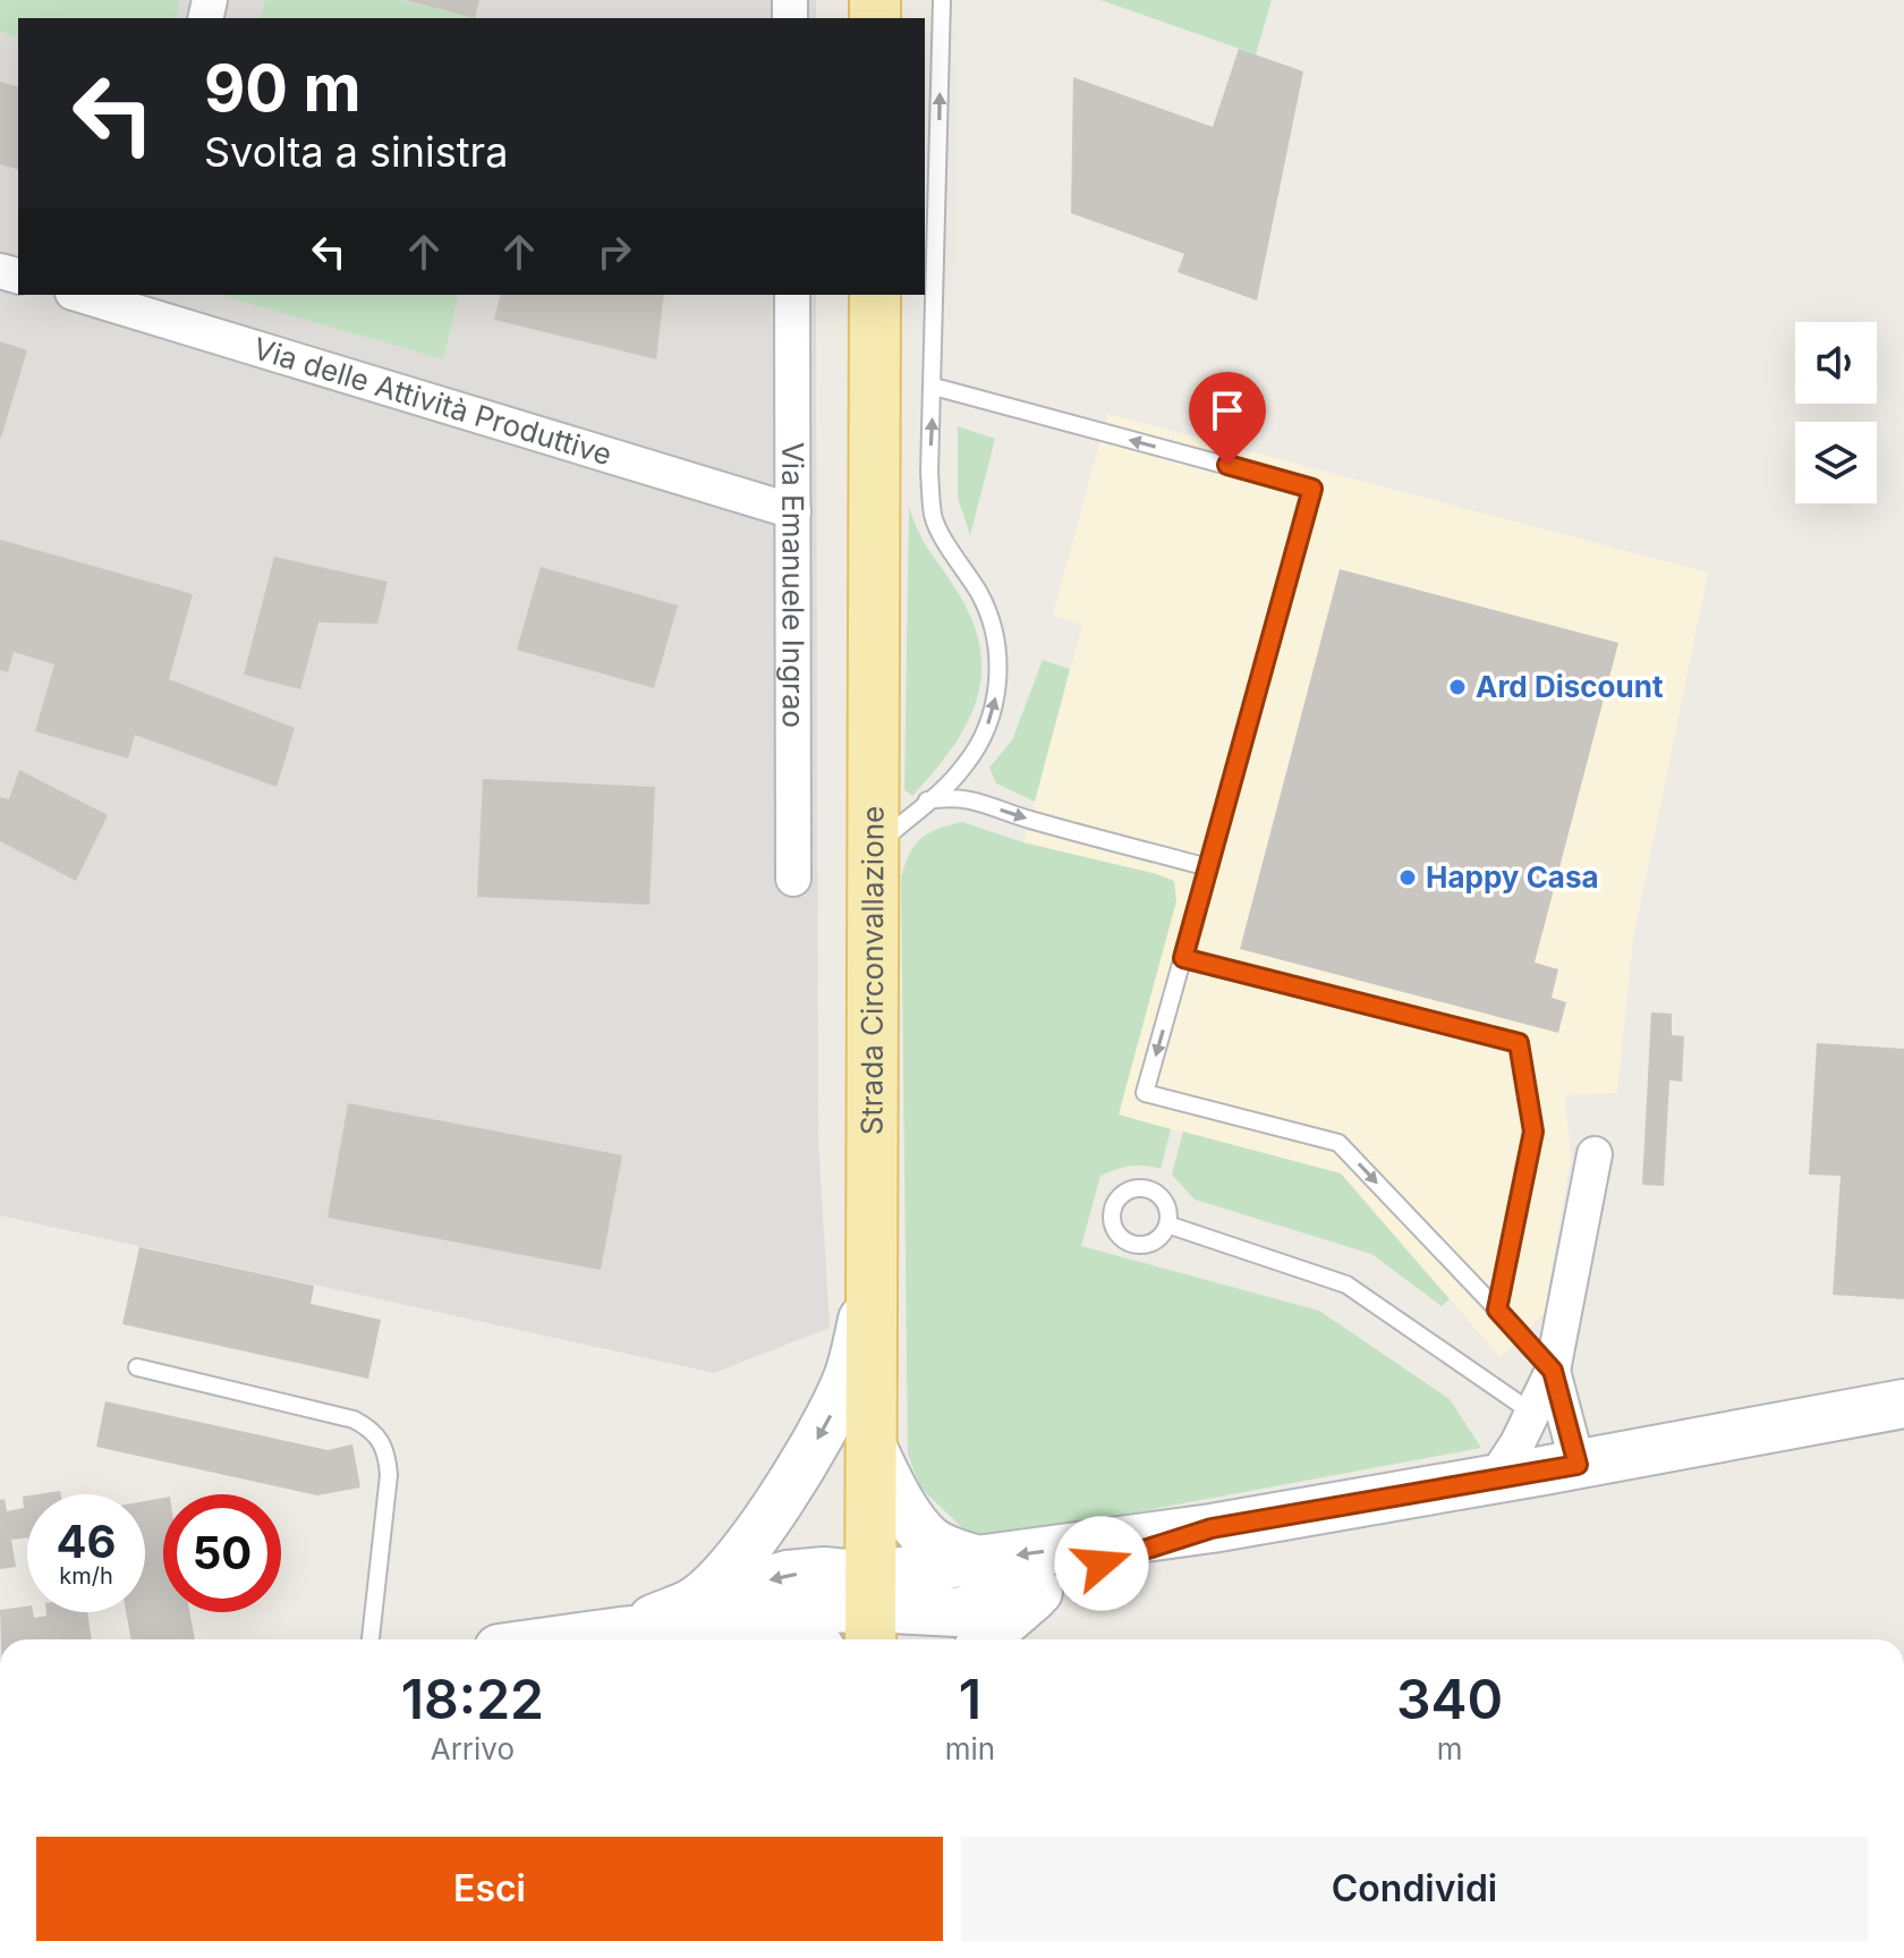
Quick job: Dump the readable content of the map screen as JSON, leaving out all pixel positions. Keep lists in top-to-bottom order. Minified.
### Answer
{"streets":{"main road":["Strada Circonvallazione"],"street":["Via delle Attività Produttive","Via Emanuele Ingrao"]},"crossings":[["Via delle Attività Produttive","Via Emanuele Ingrao"]],"places":["Ard Discount","Happy Casa"],"page":{"turn":["90 m","Svolta a sinistra"],"speed":"46 km/h","limit":"50","eta":["18:22","Arrivo","1","min","340","m"],"buttons":["Esci","Condividi"]}}
